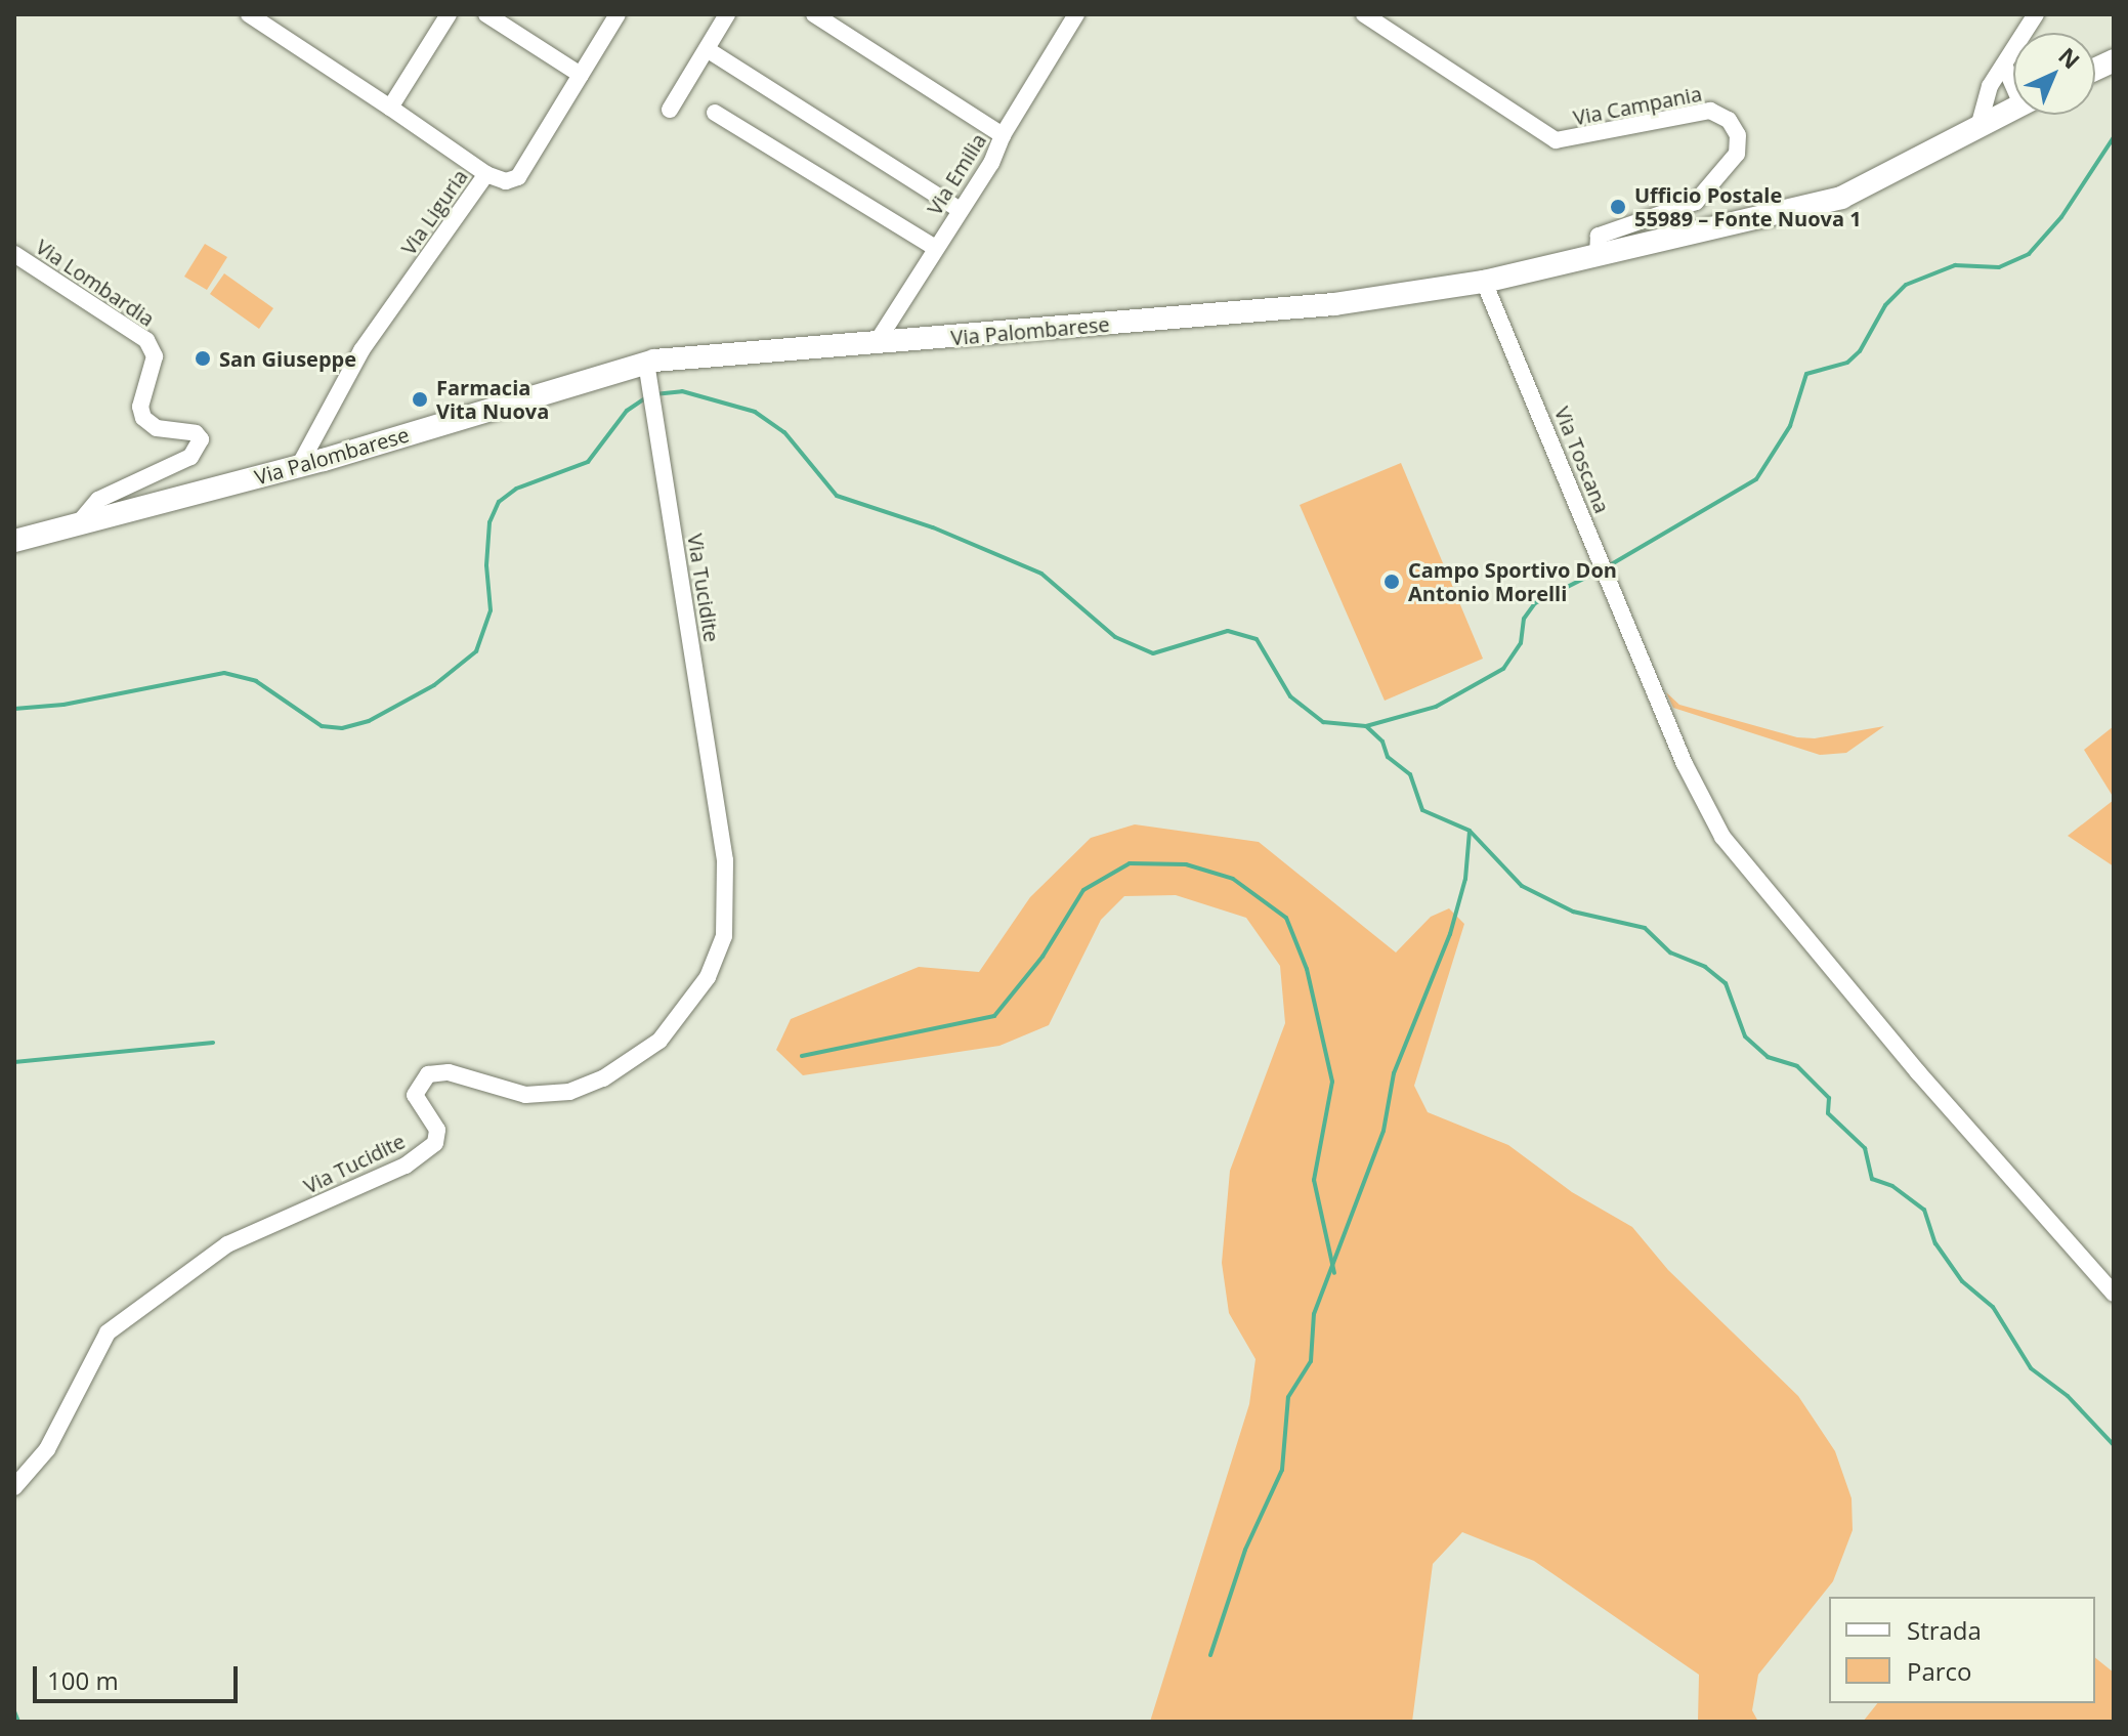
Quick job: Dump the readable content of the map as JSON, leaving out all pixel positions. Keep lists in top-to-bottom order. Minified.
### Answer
{"streets":{"main road":["Via Palombarese"],"street":["Via Campania","Via Emilia","Via Liguria","Via Lombardia","Via Toscana","Via Tucidite"]},"crossings":[["Via Campania","Via Palombarese"],["Via Emilia","Via Palombarese"],["Via Liguria","Via Palombarese"],["Via Lombardia","Via Palombarese"],["Via Palombarese","Via Toscana"],["Via Palombarese","Via Tucidite"]],"places":["Ufficio Postale 55989 – Fonte Nuova 1","San Giuseppe","Farmacia Vita Nuova","Campo Sportivo Don Antonio Morelli"],"legend":["Strada","Parco"],"scale_bar":"100 m","north":"top right"}
